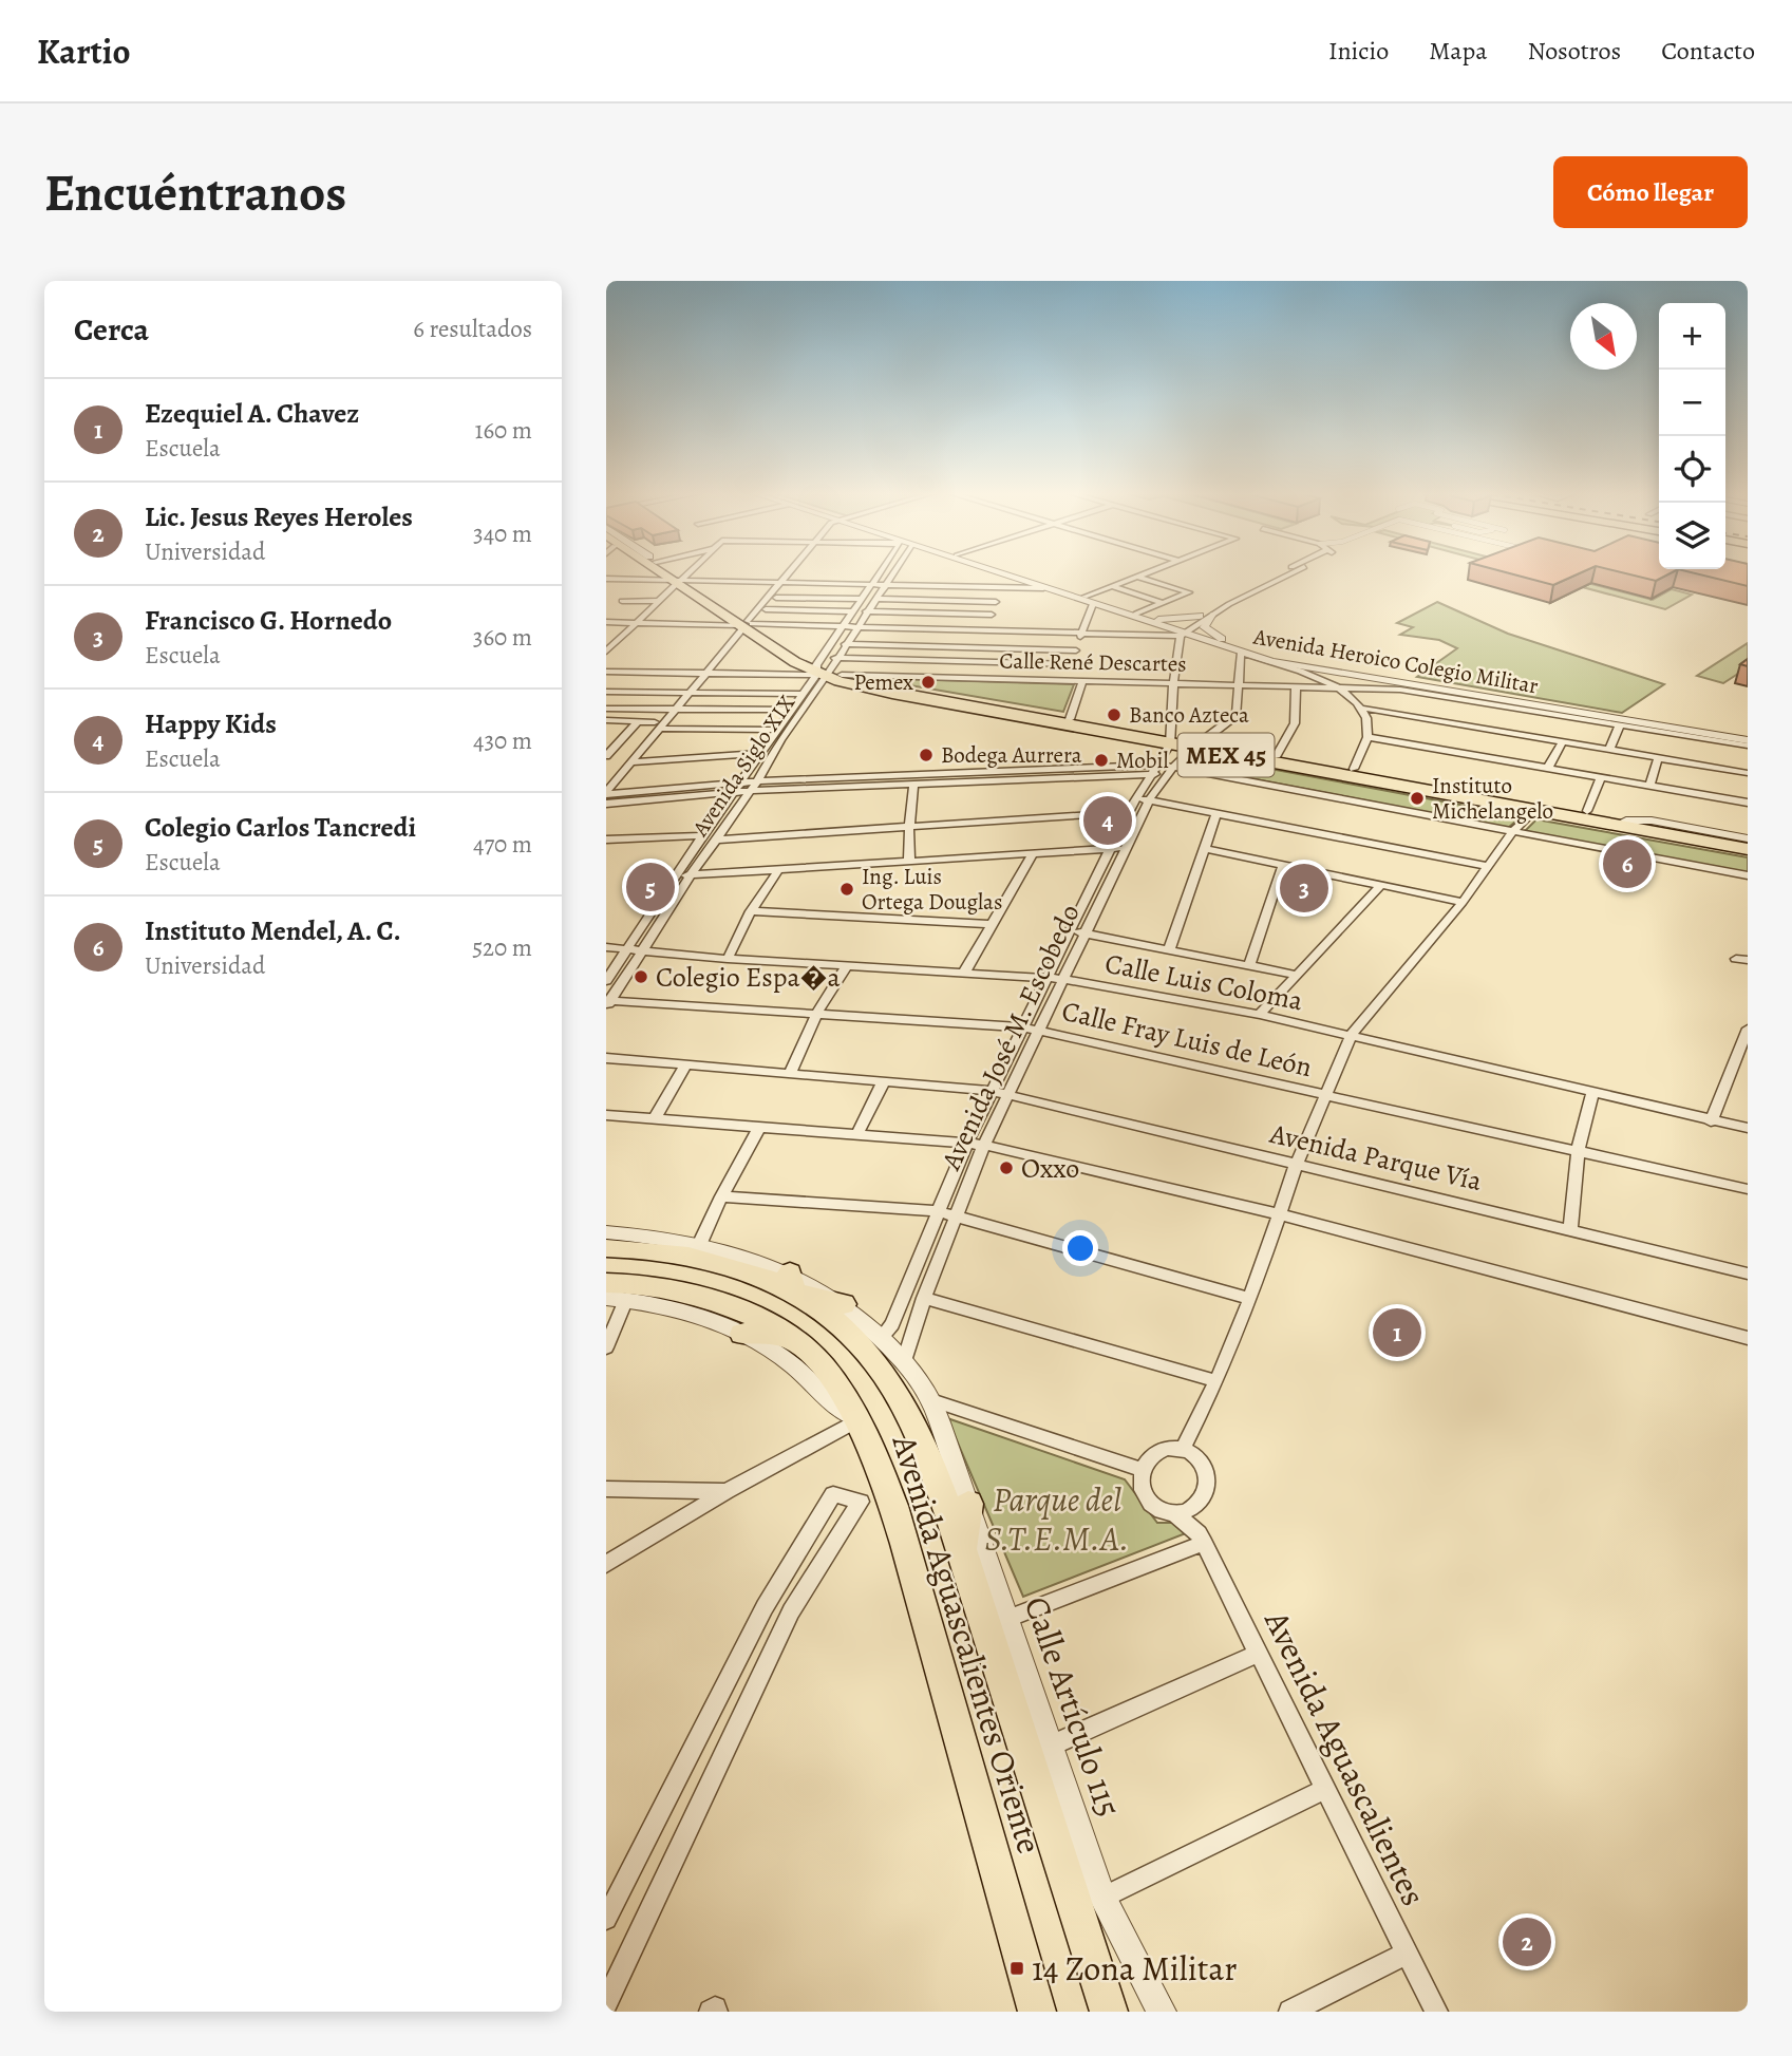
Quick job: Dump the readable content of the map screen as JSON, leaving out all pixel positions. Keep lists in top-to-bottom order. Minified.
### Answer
{"streets":{"main road":["MEX 45","Avenida Aguascalientes Oriente"],"street":["Avenida Heroico Colegio Militar","Calle René Descartes","Avenida Siglo XIX","Calle Luis Coloma","Avenida José M. Escobedo","Calle Fray Luis de León","Avenida Parque Vía","Calle Artículo 115","Avenida Aguascalientes"]},"crossings":[["Avenida Heroico Colegio Militar","Calle René Descartes"],["Calle René Descartes","MEX 45"],["Calle René Descartes","Avenida Siglo XIX"],["Calle René Descartes","Avenida José M. Escobedo"],["MEX 45","Avenida Siglo XIX"],["MEX 45","Avenida José M. Escobedo"],["Avenida Siglo XIX","Calle Luis Coloma"],["Avenida Siglo XIX","Calle Fray Luis de León"],["Calle Luis Coloma","Avenida José M. Escobedo"],["Avenida José M. Escobedo","Calle Fray Luis de León"],["Avenida José M. Escobedo","Avenida Parque Vía"],["Avenida José M. Escobedo","Calle Artículo 115"]],"parks":["Parque del S.T.E.M.A."],"places":{"other":["Pemex","Banco Azteca","Bodega Aurrera","Mobil","Instituto Michelangelo","Ing. Luis Ortega Douglas","Colegio Espa�a","Oxxo"],"transit":["14 Zona Militar"]},"north":"bottom right","page":{"header":"Kartio","nav":["Inicio","Mapa","Nosotros","Contacto"],"buttons":"Cómo llegar","title":"Encuéntranos","heading":["Cerca","6 resultados"],"map_buttons":["+","−"],"list":[{"mark":"1","name":"Ezequiel A. Chavez","note":"Escuela","value":"160 m"},{"mark":"2","name":"Lic. Jesus Reyes Heroles","note":"Universidad","value":"340 m"},{"mark":"3","name":"Francisco G. Hornedo","note":"Escuela","value":"360 m"},{"mark":"4","name":"Happy Kids","note":"Escuela","value":"430 m"},{"mark":"5","name":"Colegio Carlos Tancredi","note":"Escuela","value":"470 m"},{"mark":"6","name":"Instituto Mendel, A. C.","note":"Universidad","value":"520 m"}],"pins":["4","6","5","3","1","2"]}}
